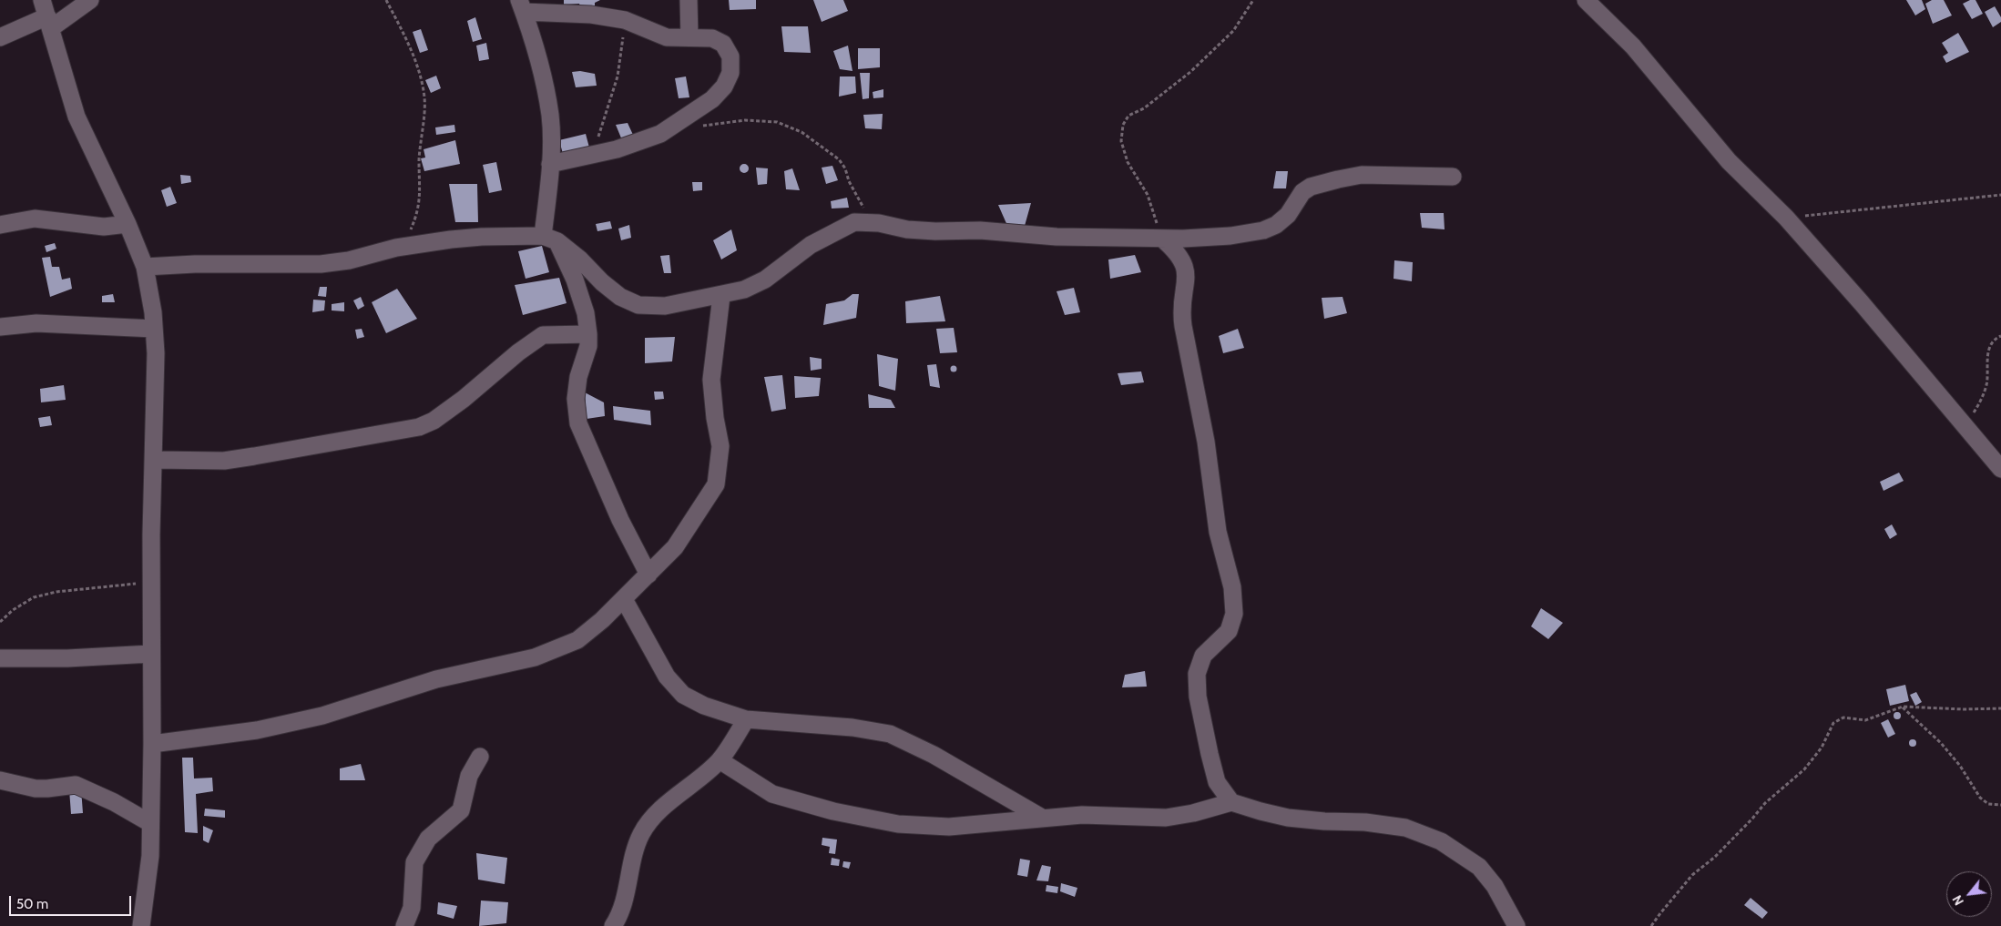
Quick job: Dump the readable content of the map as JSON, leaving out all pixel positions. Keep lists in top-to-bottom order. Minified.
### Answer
{"scale_bar":"50 m","north":"bottom left"}
